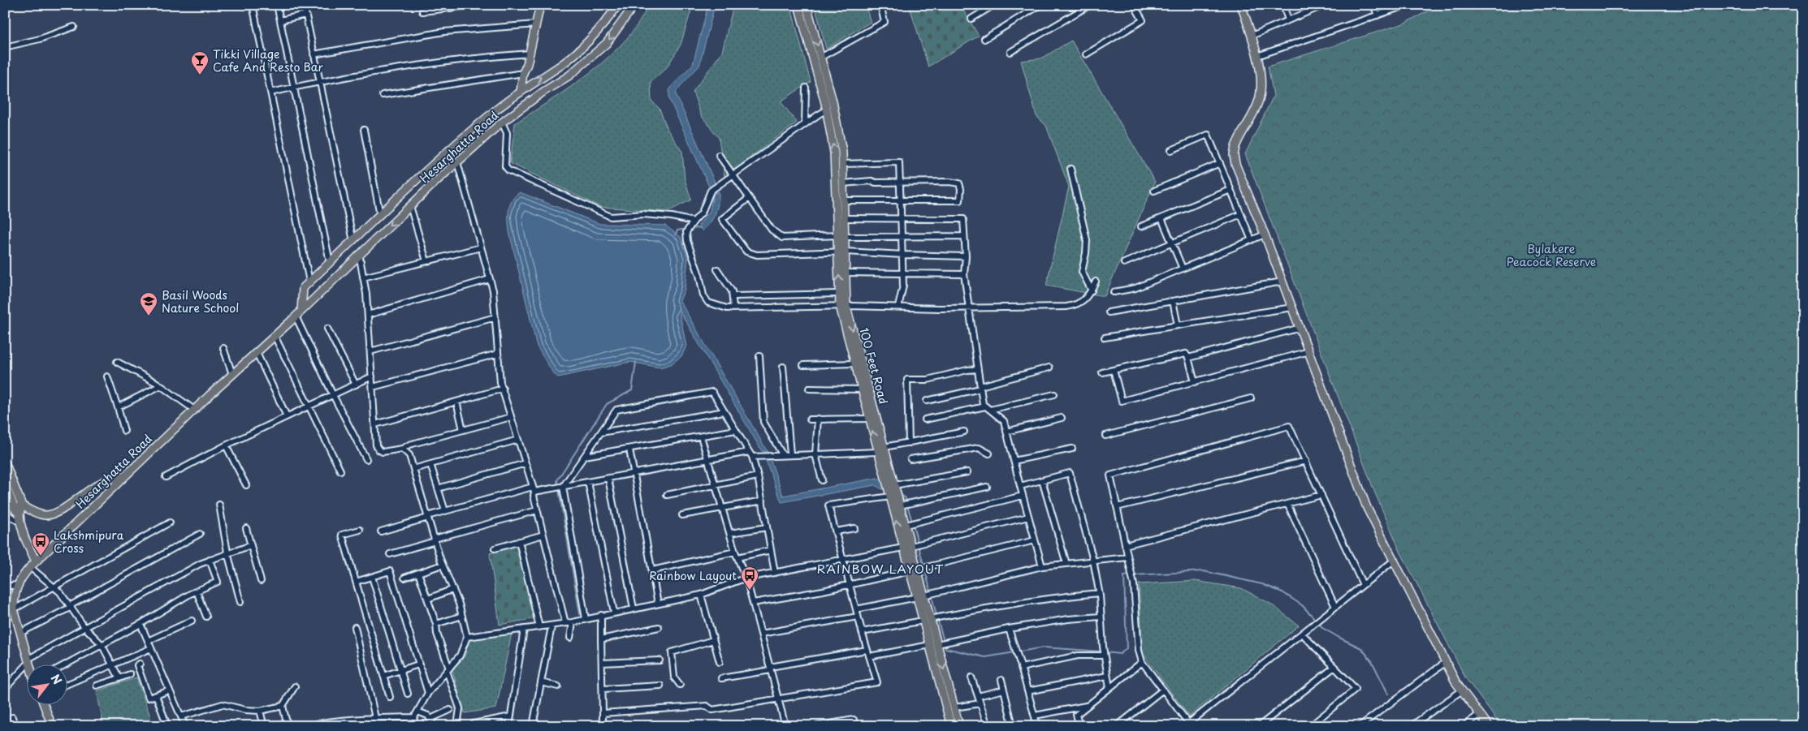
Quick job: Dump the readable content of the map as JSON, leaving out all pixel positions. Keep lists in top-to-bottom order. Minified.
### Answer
{"streets":{"main road":["Hesarghatta Road","100 Feet Road"]},"districts":["RAINBOW LAYOUT"],"parks":["Bylakere Peacock Reserve"],"places":{"bar":["Tikki Village Cafe And Resto Bar"],"school or university":["Basil Woods Nature School"],"bus stop":["Lakshmipura Cross","Rainbow Layout"]},"north":"top right"}
